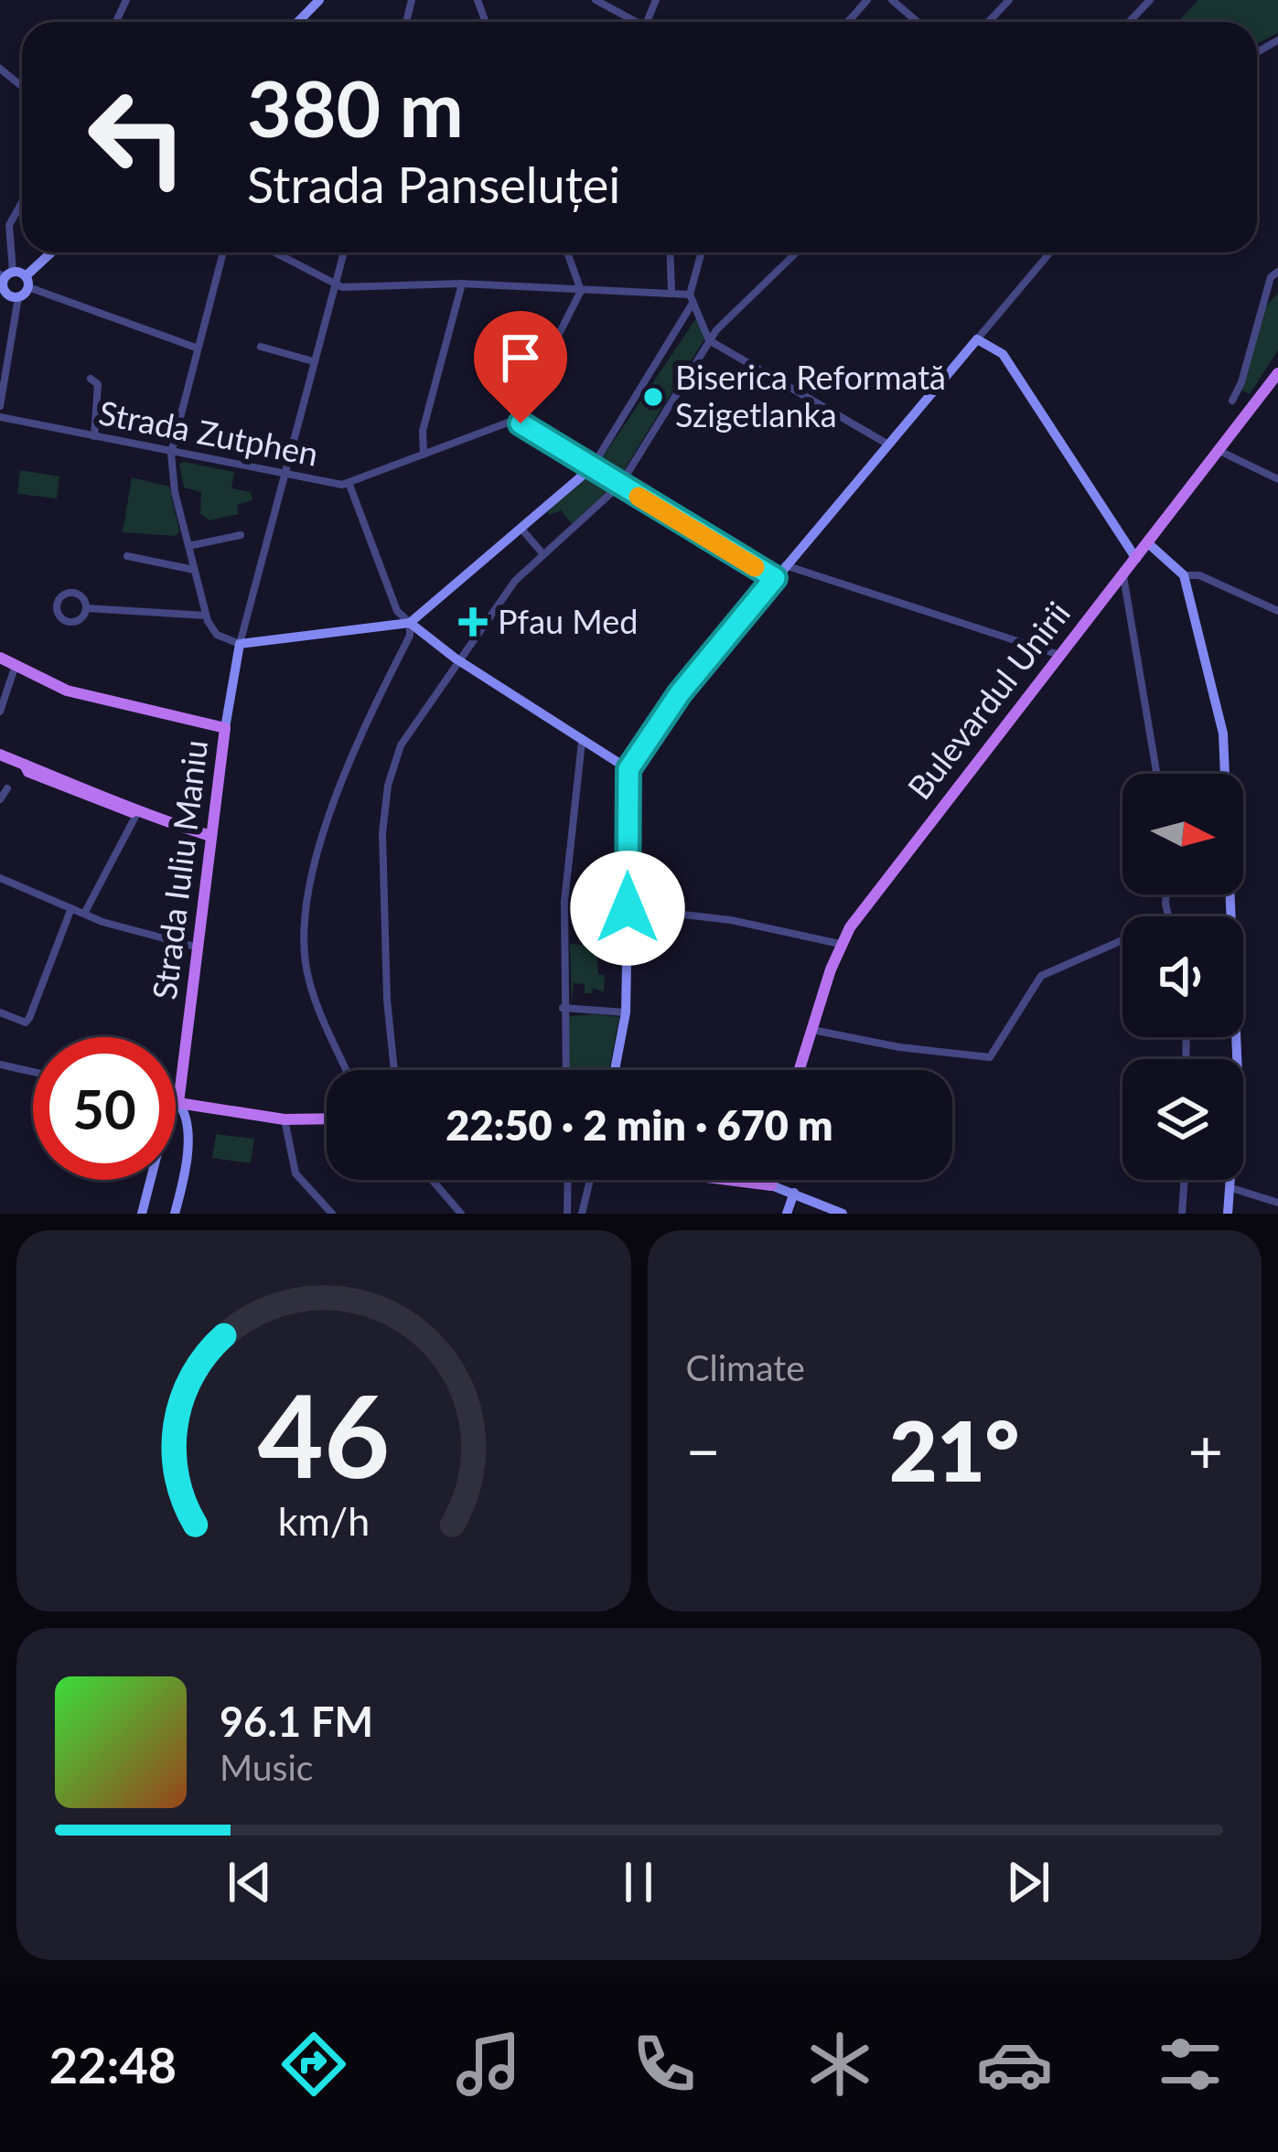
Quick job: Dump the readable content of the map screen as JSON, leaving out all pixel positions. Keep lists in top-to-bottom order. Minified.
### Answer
{"streets":{"main road":["Bulevardul Unirii","Strada Iuliu Maniu"],"street":["Strada Zutphen"]},"places":{"other":["Biserica Reformată Szigetlanka"],"health":["Pfau Med"]},"north":"right","page":{"turn":["380 m","Strada Panseluței"],"limit":"50","trip":"22:50 · 2 min · 670 m","tile":"Climate","heat":["−","21°","+"],"song":["96.1 FM","Music"],"tabs":"22:48","gauge":["46","km/h"]}}
